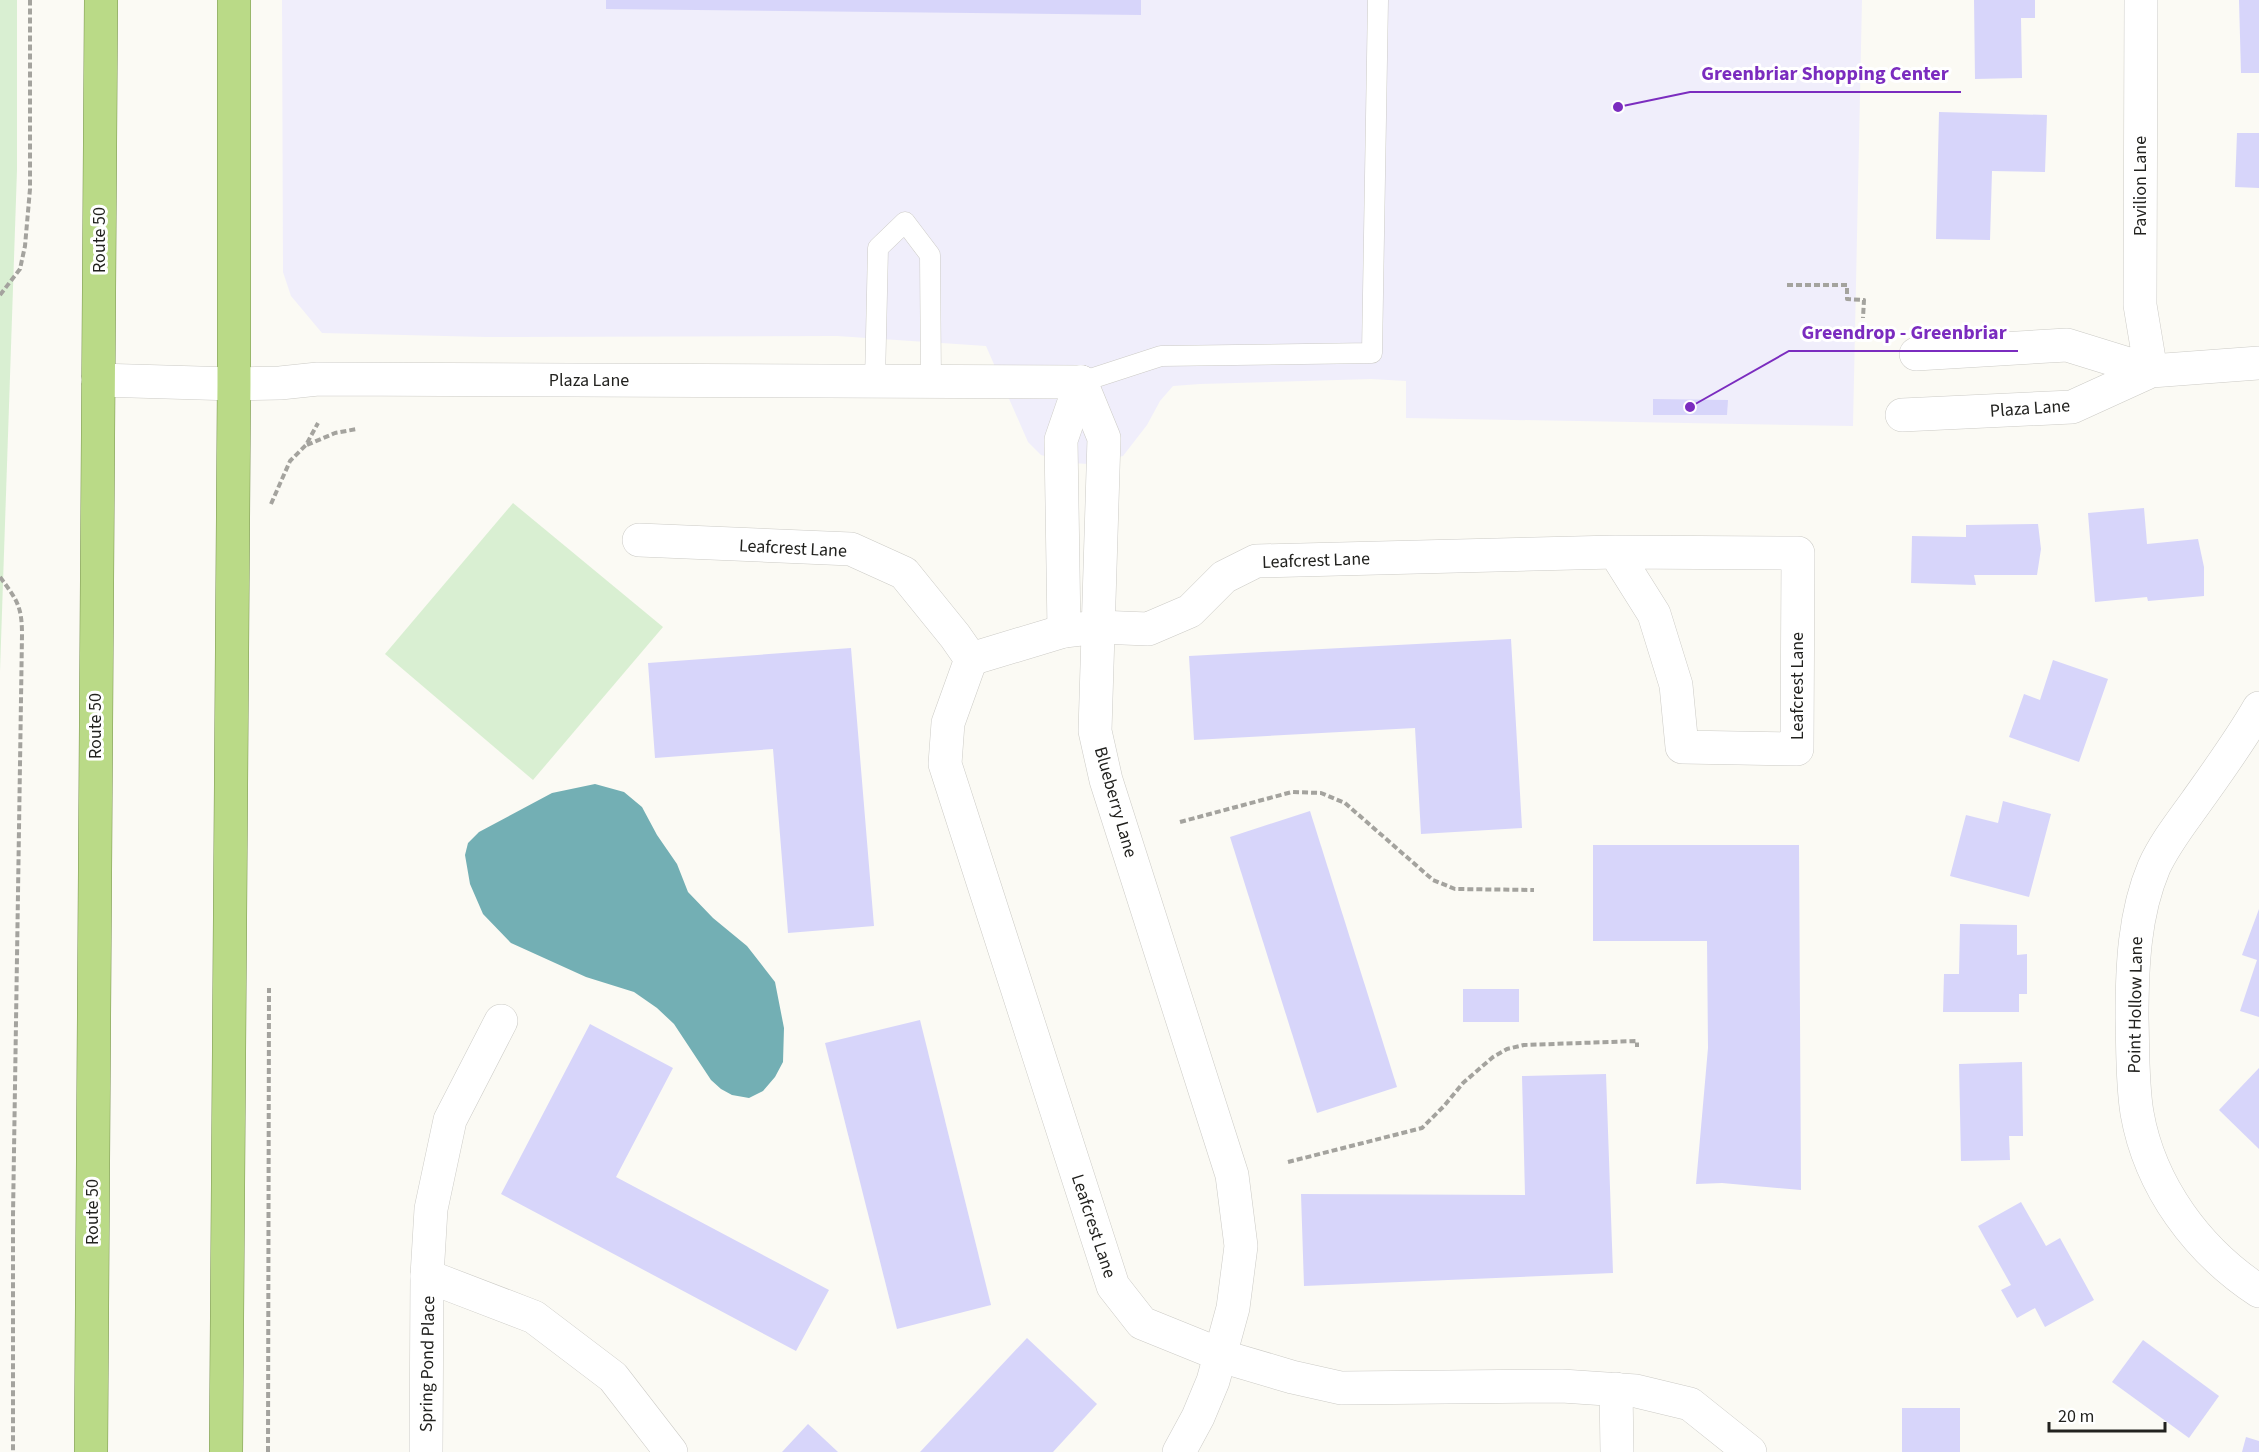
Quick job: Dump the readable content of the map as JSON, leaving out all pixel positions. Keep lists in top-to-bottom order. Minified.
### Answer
{"streets":{"highway":["Route 50"],"street":["Pavilion Lane","Plaza Lane","Leafcrest Lane","Blueberry Lane","Point Hollow Lane","Spring Pond Place"]},"crossings":[["Pavilion Lane","Plaza Lane"],["Route 50","Plaza Lane"],["Plaza Lane","Blueberry Lane"],["Leafcrest Lane","Blueberry Lane"]],"places":["Greenbriar Shopping Center","Greendrop - Greenbriar"],"scale_bar":"20 m"}
